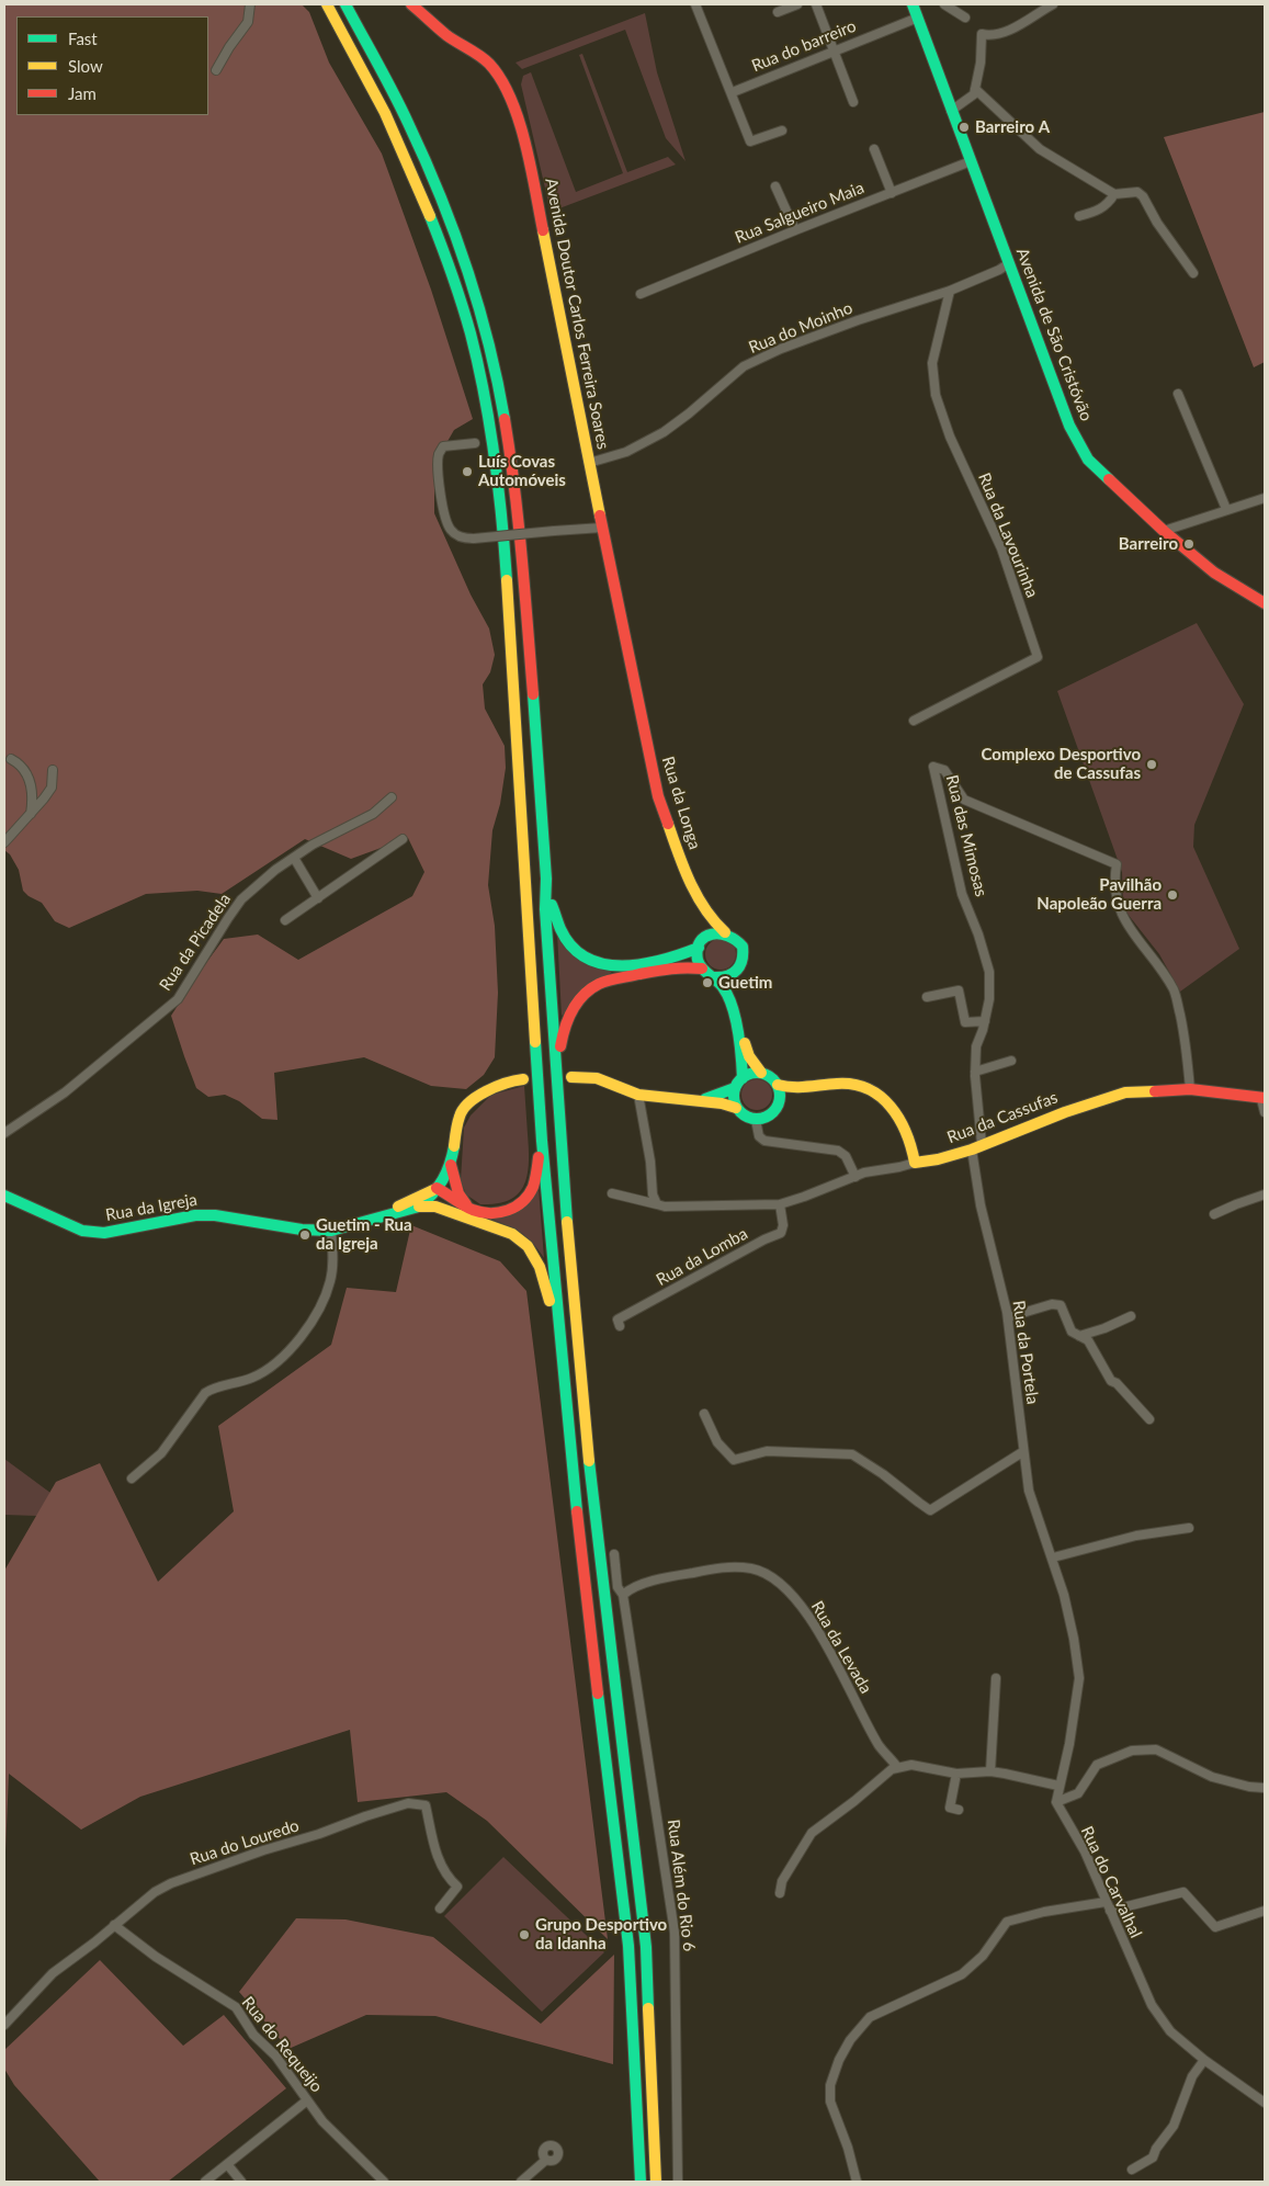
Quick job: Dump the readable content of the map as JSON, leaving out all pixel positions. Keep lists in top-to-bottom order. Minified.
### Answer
{"streets":{"main road":["Avenida Doutor Carlos Ferreira Soares","Avenida de São Cristóvão","Rua da Longa","Rua da Cassufas","Rua da Igreja"],"street":["Rua do barreiro","Rua Salgueiro Maia","Rua do Moinho","Rua da Lavourinha","Rua das Mimosas","Rua da Picadela","Rua da Lomba","Rua da Portela","Rua da Levada","Rua do Louredo","Rua do Carvalhal","Rua Além do Rio 6","Rua do Requeijo"]},"crossings":[["Rua do barreiro","Avenida de São Cristóvão"],["Rua Salgueiro Maia","Avenida de São Cristóvão"],["Avenida Doutor Carlos Ferreira Soares","Rua do Moinho"],["Avenida Doutor Carlos Ferreira Soares","Rua da Longa"],["Rua do Moinho","Avenida de São Cristóvão"],["Rua do Moinho","Rua da Lavourinha"],["Rua das Mimosas","Rua da Cassufas"],["Rua das Mimosas","Rua da Portela"],["Rua da Cassufas","Rua da Lomba"],["Rua da Cassufas","Rua da Portela"],["Rua da Levada","Rua Além do Rio 6"],["Rua do Louredo","Rua do Requeijo"]],"places":["Barreiro A","Luís Covas Automóveis","Barreiro","Complexo Desportivo de Cassufas","Pavilhão Napoleão Guerra","Guetim","Guetim - Rua da Igreja","Grupo Desportivo da Idanha"],"legend":["Fast","Slow","Jam"]}
